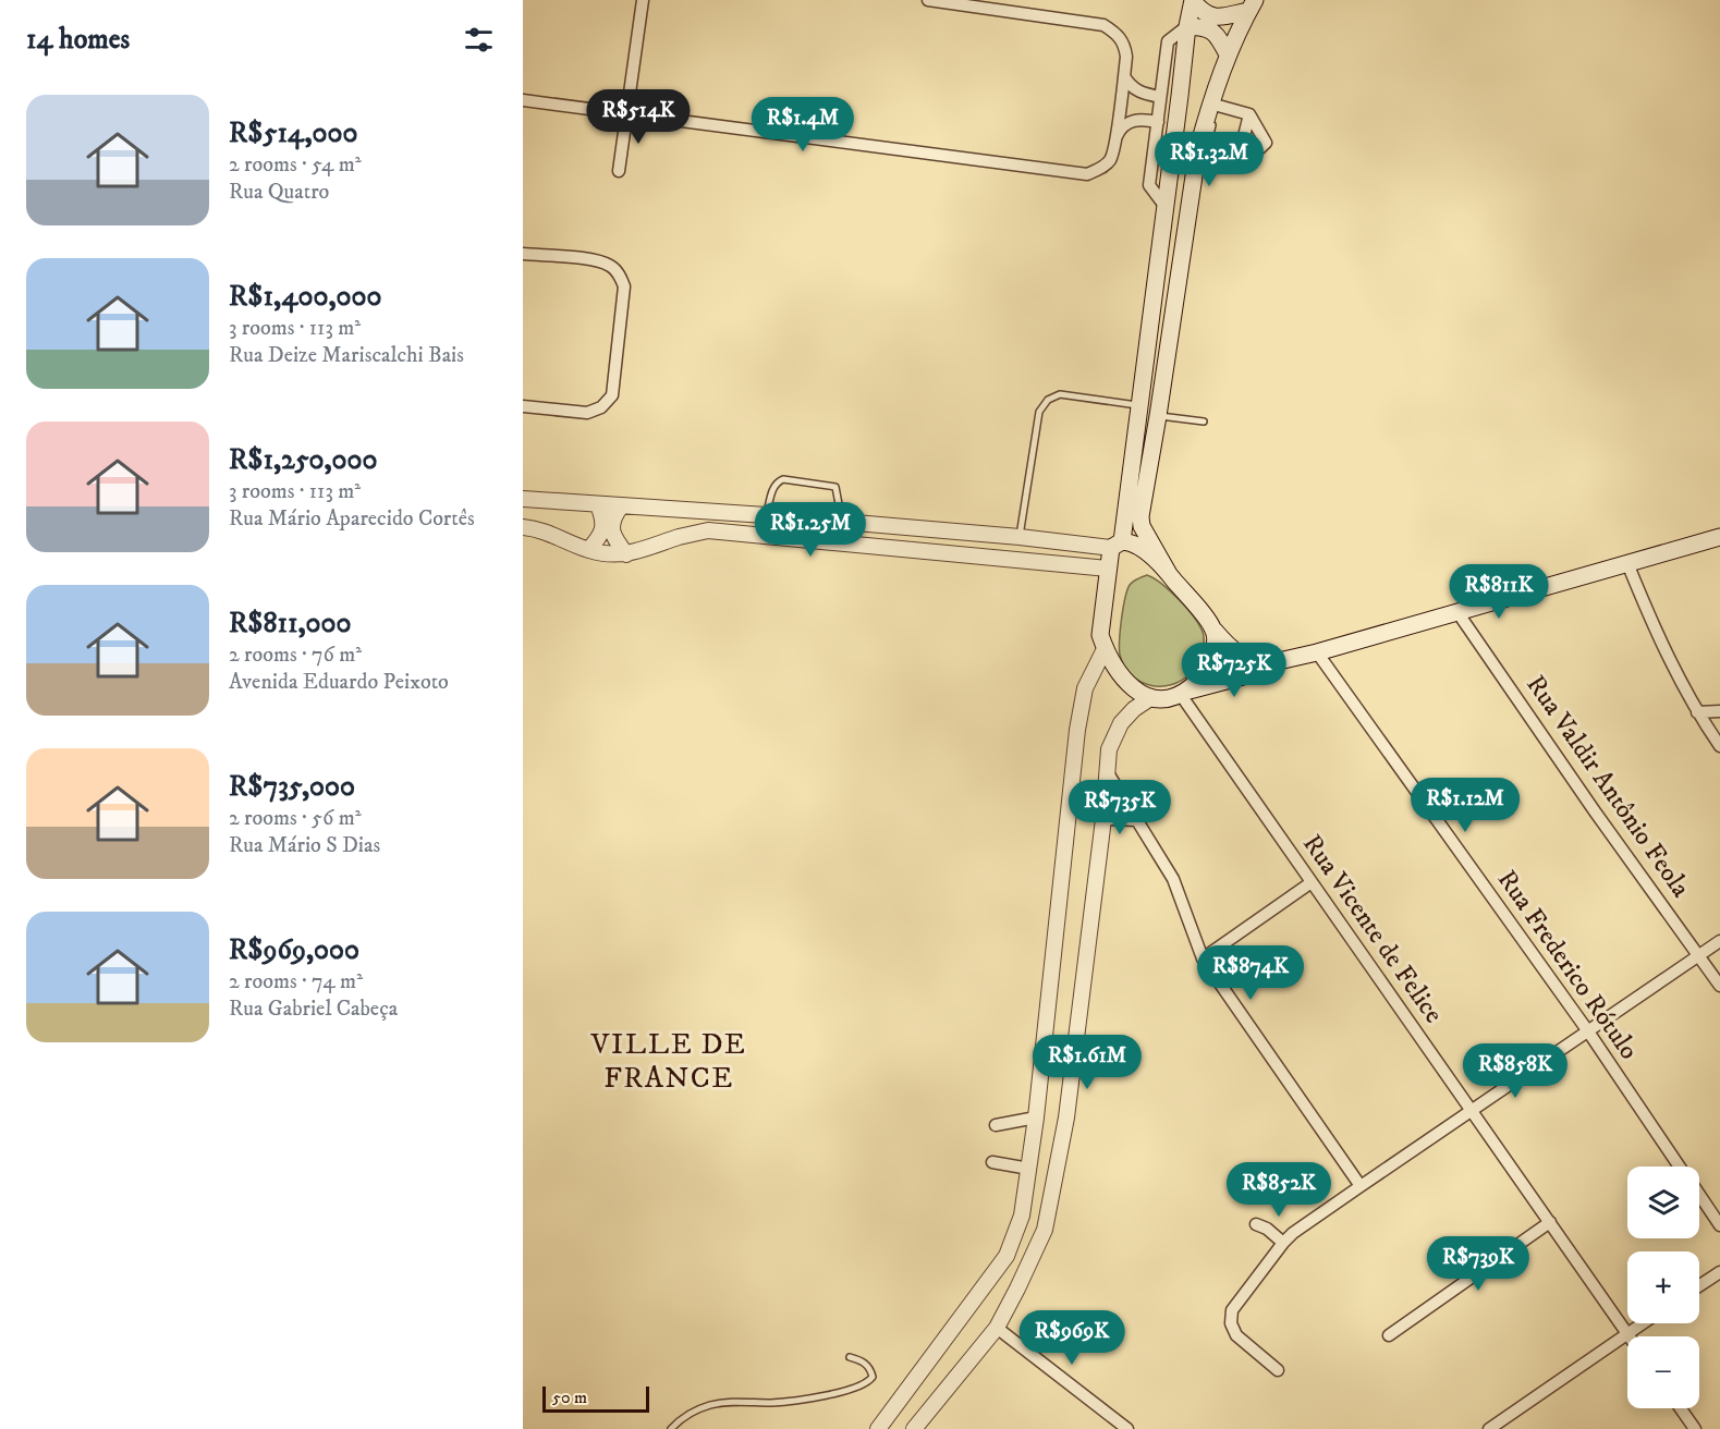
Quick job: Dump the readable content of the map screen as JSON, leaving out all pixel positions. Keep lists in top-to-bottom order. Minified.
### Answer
{"streets":{"street":["Rua Valdir Antônio Feola","Rua Vicente de Felice","Rua Frederico Rótulo"]},"districts":["VILLE DE FRANCE"],"scale_bar":"50 m","page":{"heading":"14 homes","list":[{"name":"R$514,000","note":"2 rooms · 54 m² · Rua Quatro"},{"name":"R$1,400,000","note":"3 rooms · 113 m² · Rua Deize Mariscalchi Bais"},{"name":"R$1,250,000","note":"3 rooms · 113 m² · Rua Mário Aparecido Cortês"},{"name":"R$811,000","note":"2 rooms · 76 m² · Avenida Eduardo Peixoto"},{"name":"R$735,000","note":"2 rooms · 56 m² · Rua Mário S Dias"},{"name":"R$969,000","note":"2 rooms · 74 m² · Rua Gabriel Cabeça"}],"price":["R$514K","R$1.4M","R$1.32M","R$1.25M","R$811K","R$725K","R$1.12M","R$735K","R$874K","R$1.61M","R$858K","R$852K","R$739K","R$969K"],"map_buttons":["+","−"],"scale":"50 m"}}
